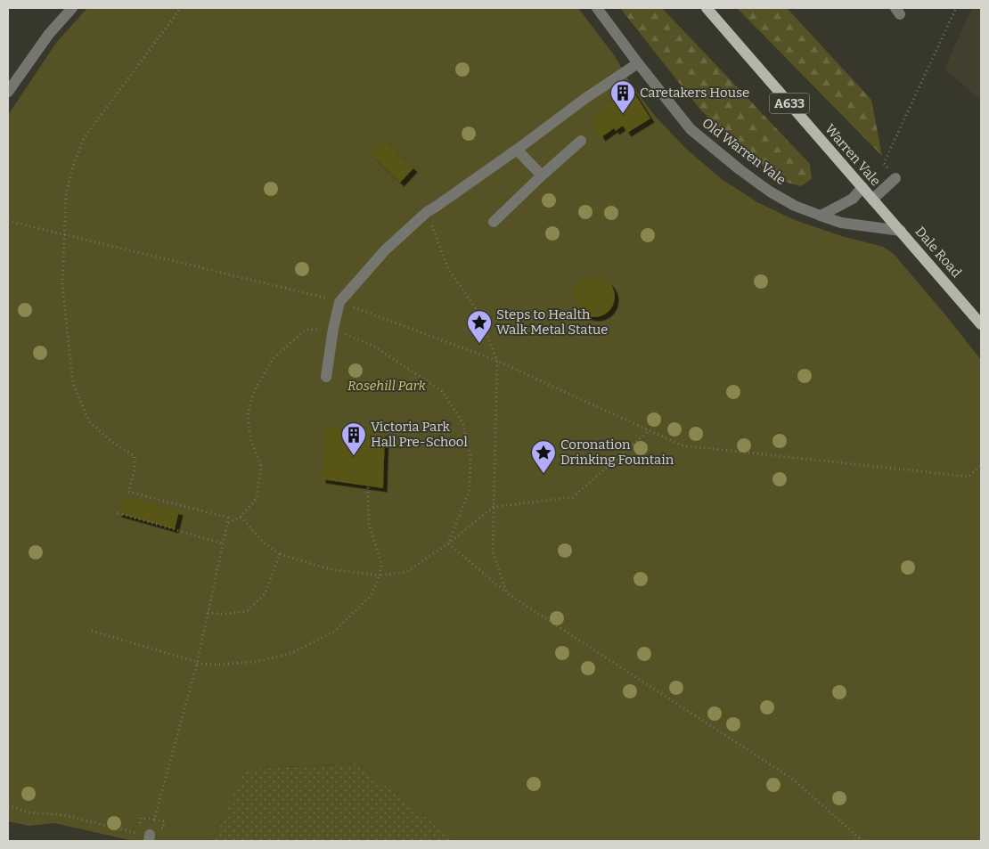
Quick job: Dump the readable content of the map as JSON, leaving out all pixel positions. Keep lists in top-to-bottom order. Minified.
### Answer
{"streets":{"main road":["A633","Warren Vale","Dale Road"],"street":["Old Warren Vale"]},"crossings":[["Old Warren Vale","Dale Road"],["Warren Vale","Dale Road"]],"parks":["Rosehill Park"],"places":{"building":["Caretakers House","Victoria Park Hall Pre-School"],"place":["Steps to Health Walk Metal Statue","Coronation Drinking Fountain"]}}
